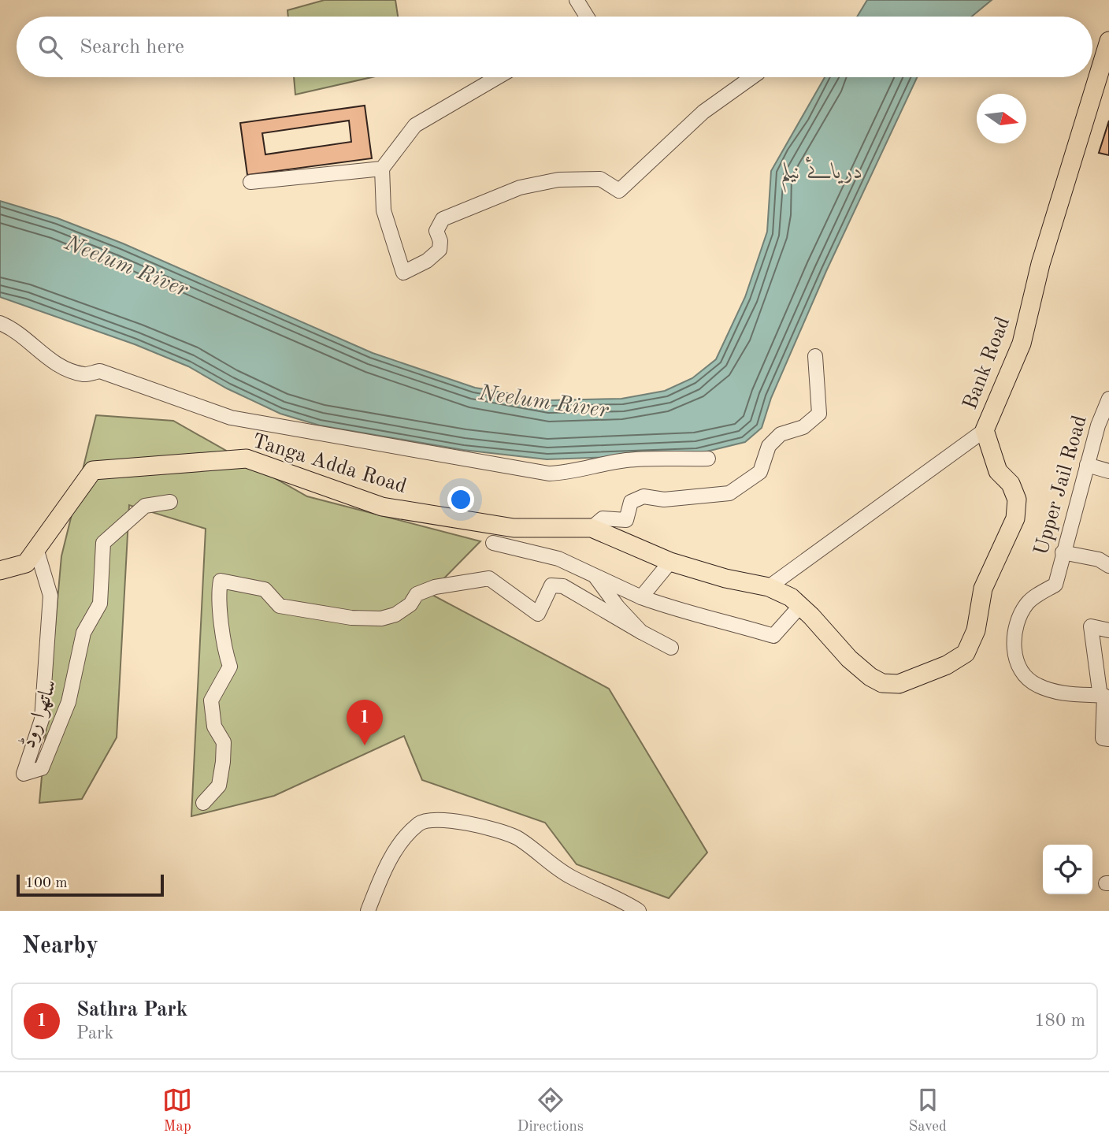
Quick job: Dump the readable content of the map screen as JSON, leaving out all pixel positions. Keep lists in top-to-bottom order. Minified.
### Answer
{"streets":{"main road":["Bank Road","Tanga Adda Road"],"street":["Upper Jail Road","ساتھرا روڈ"]},"crossings":[["Bank Road","Tanga Adda Road"],["Tanga Adda Road","ساتھرا روڈ"]],"water":["دریائے نیلم","Neelum River"],"scale_bar":"100 m","north":"right","page":{"search":"Search here","pins":"1","scale":"100 m","heading":"Nearby","list":[{"mark":"1","name":"Sathra Park","note":"Park","value":"180 m"}],"nav":["Map","Directions","Saved"]}}
